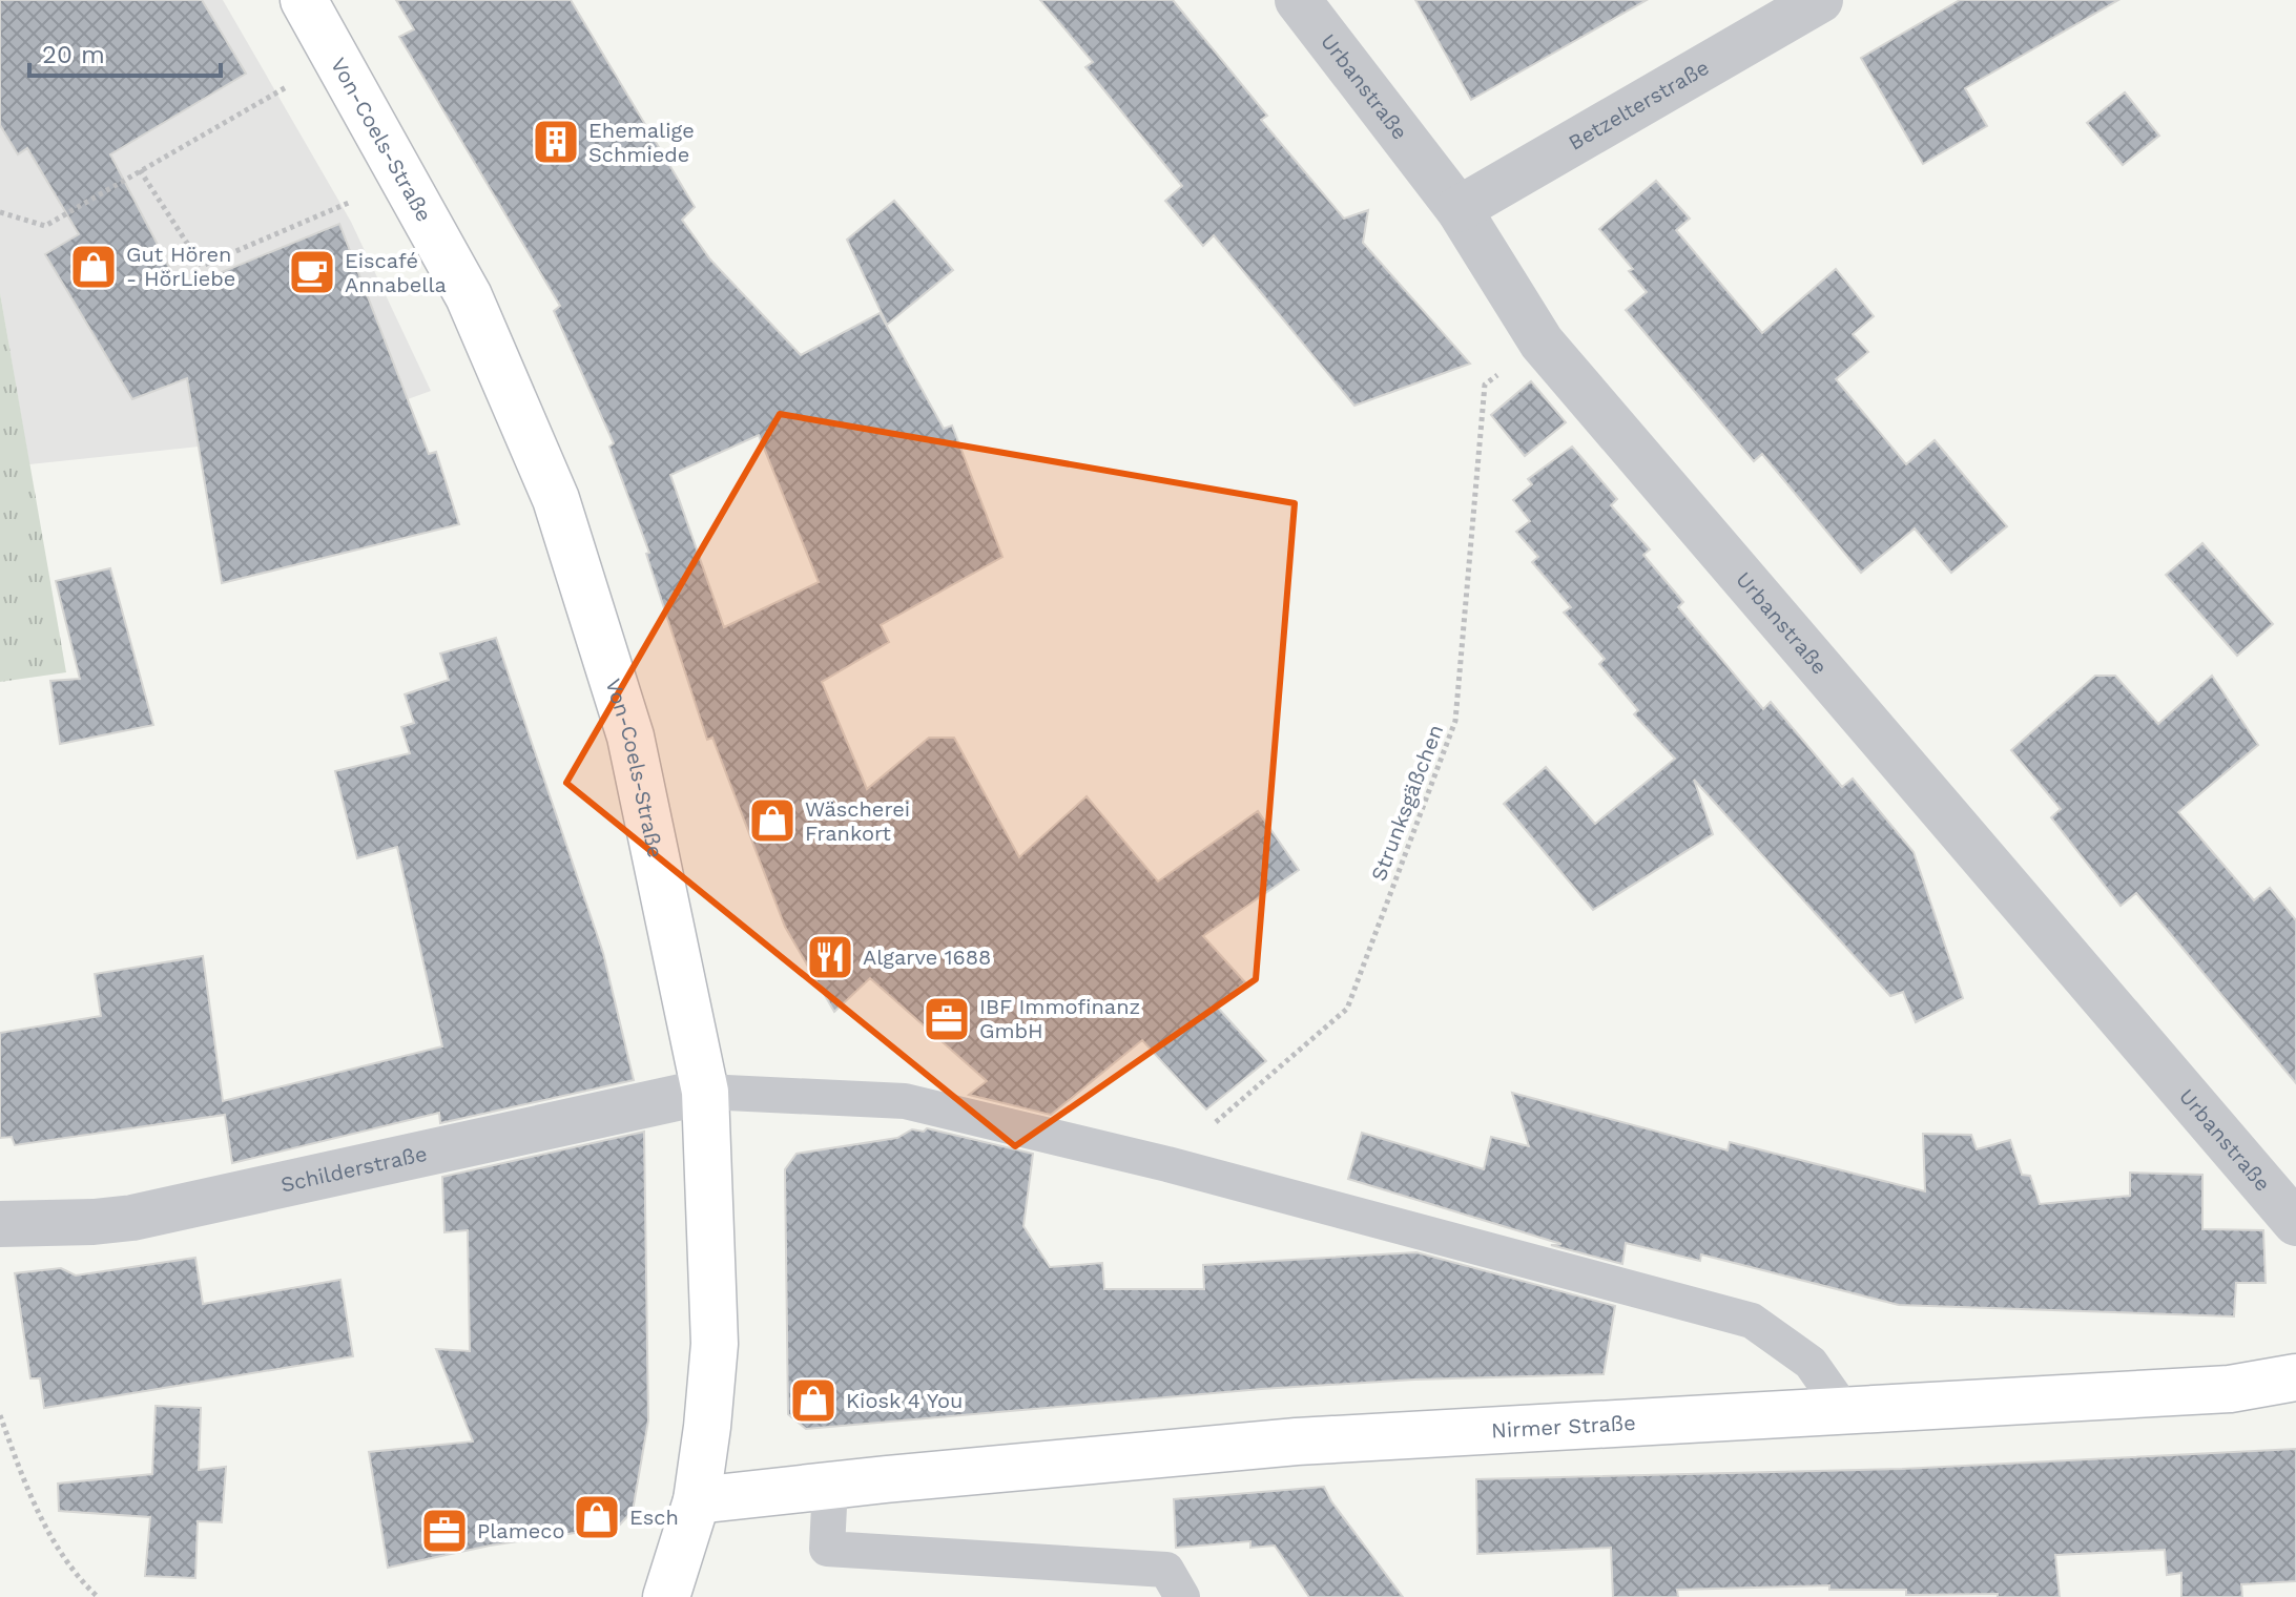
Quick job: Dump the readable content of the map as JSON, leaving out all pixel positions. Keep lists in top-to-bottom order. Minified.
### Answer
{"streets":{"main road":["Von-Coels-Straße","Nirmer Straße"],"street":["Urbanstraße","Betzelterstraße","Schilderstraße"],"path":["Strunksgäßchen"]},"crossings":[["Urbanstraße","Betzelterstraße"],["Urbanstraße","Strunksgäßchen"],["Von-Coels-Straße","Schilderstraße"],["Von-Coels-Straße","Nirmer Straße"]],"places":{"building":["Ehemalige Schmiede"],"shop":["Gut Hören - HörLiebe","Wäscherei Frankort","Kiosk 4 You","Esch"],"cafe":["Eiscafé Annabella"],"restaurant":["Algarve 1688"],"office":["IBF Immofinanz GmbH","Plameco"]},"scale_bar":"20 m"}
